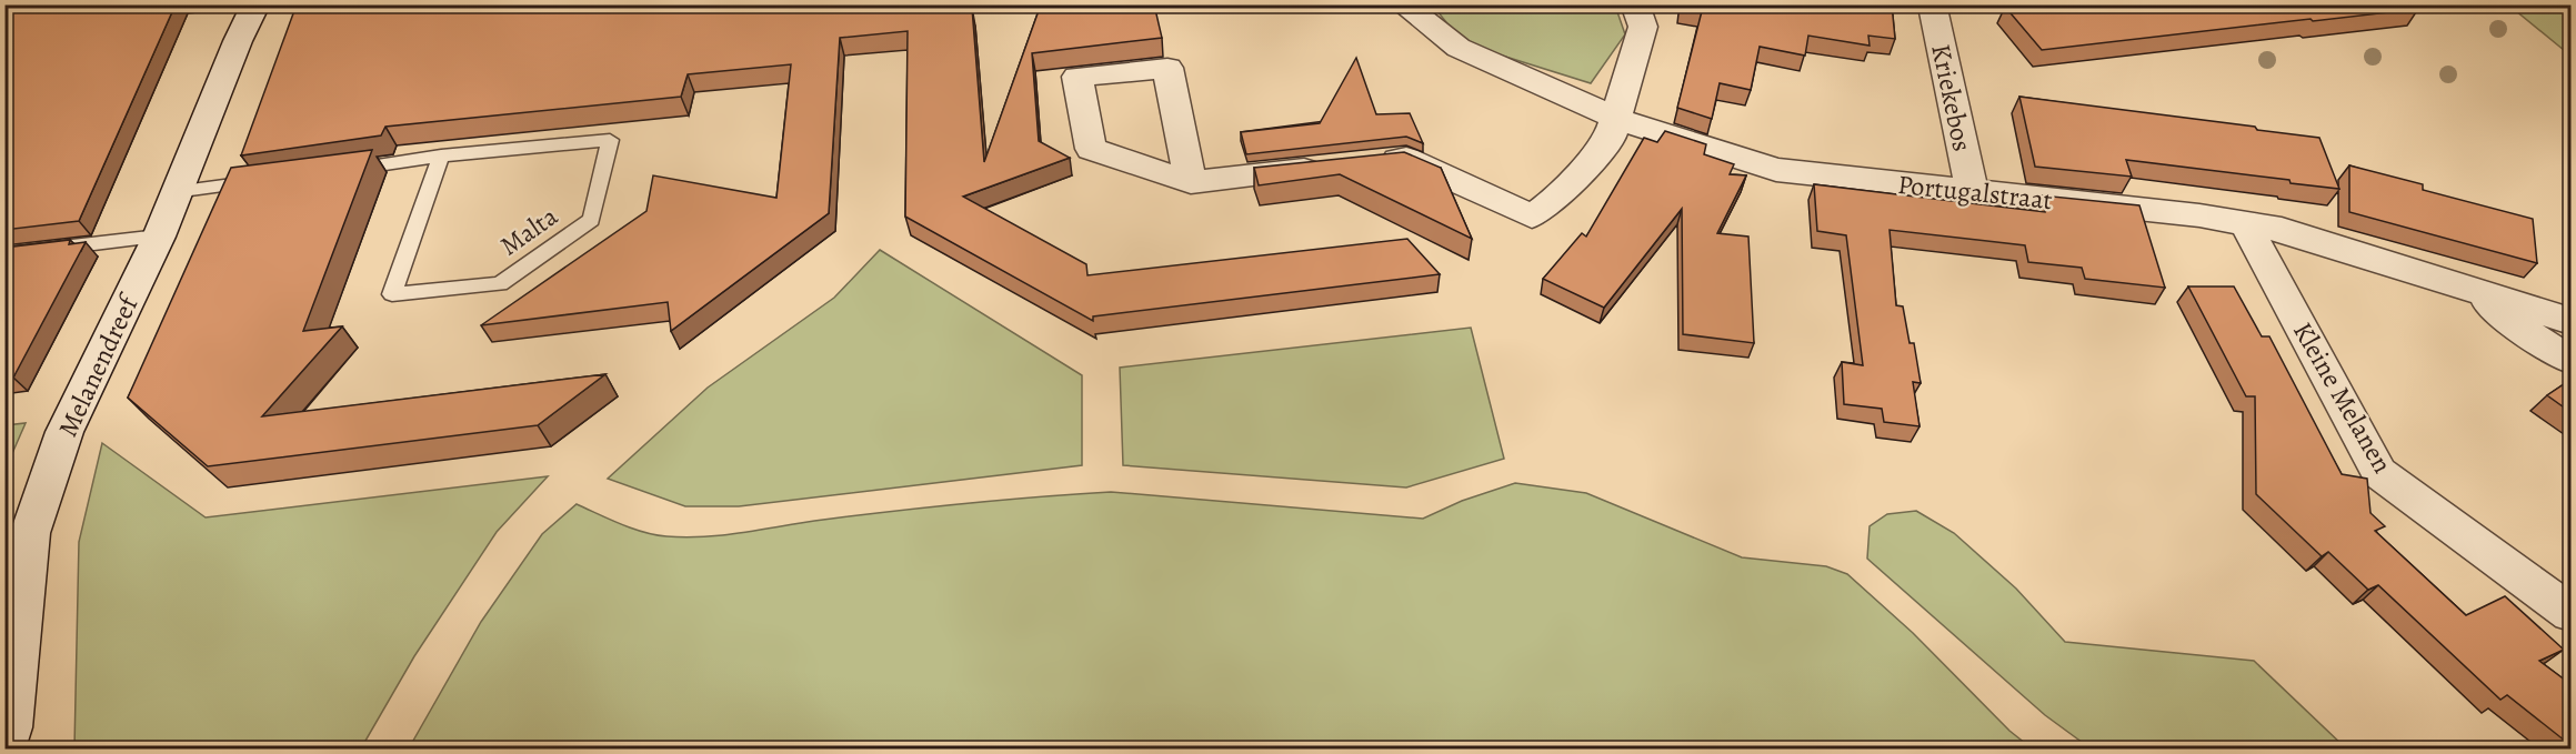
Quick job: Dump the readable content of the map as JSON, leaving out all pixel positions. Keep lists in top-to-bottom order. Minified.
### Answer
{"streets":{"street":["Kriekebos","Portugalstraat","Melanendreef","Kleine Melanen"],"lane":["Malta"]},"crossings":[["Kriekebos","Portugalstraat"],["Portugalstraat","Kleine Melanen"]]}
